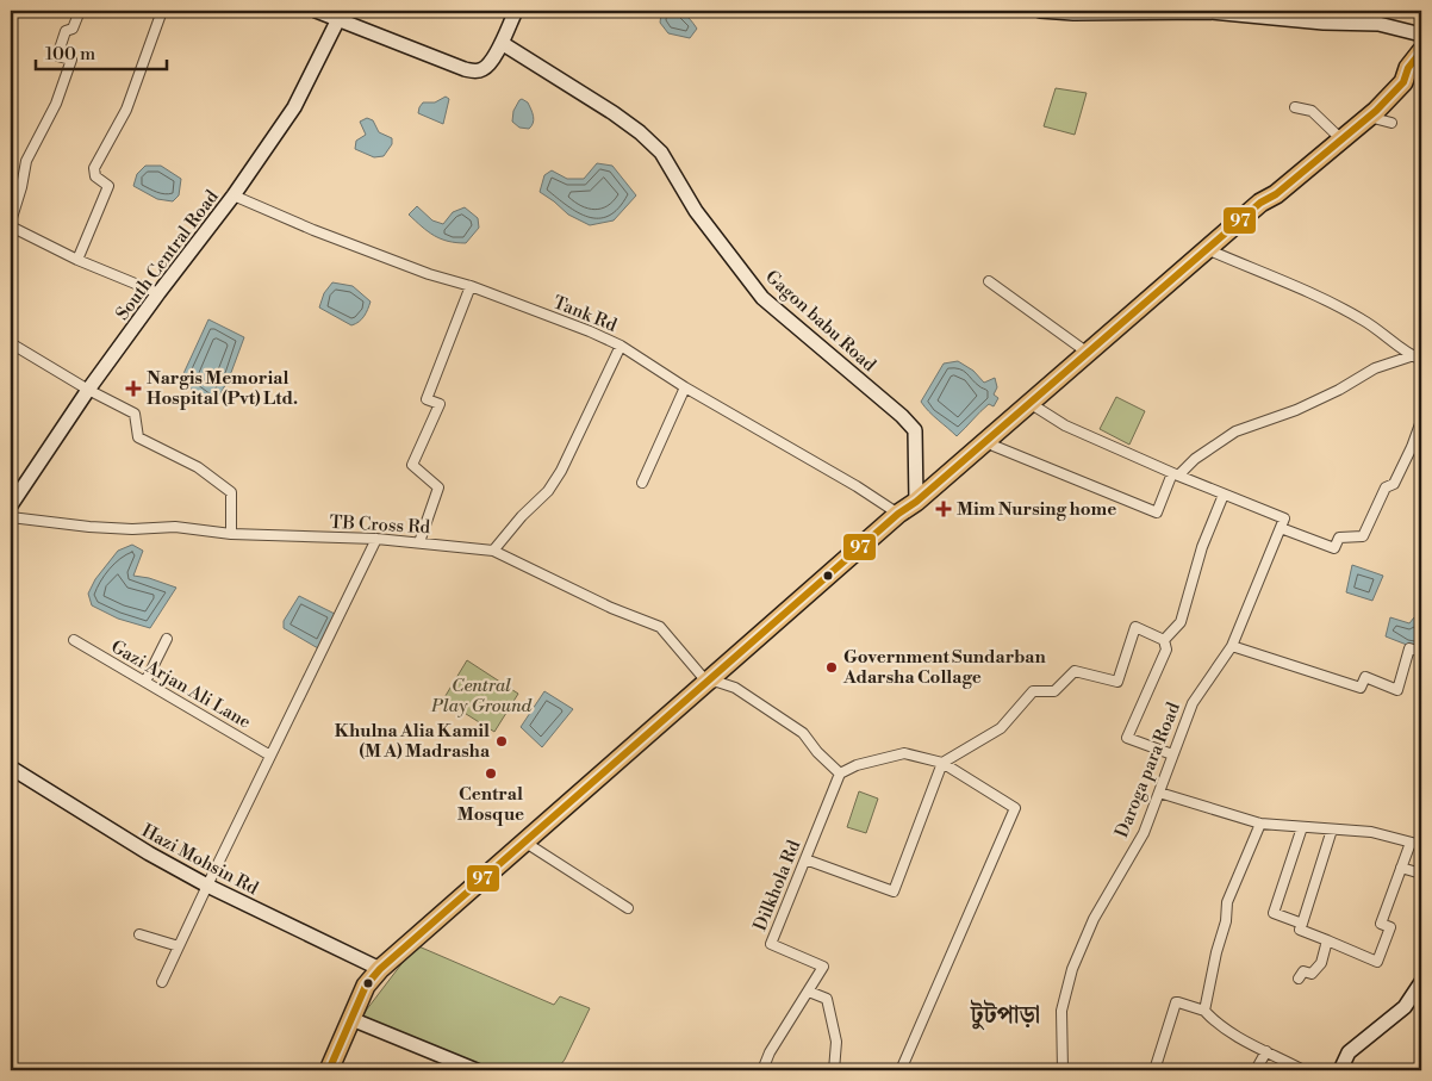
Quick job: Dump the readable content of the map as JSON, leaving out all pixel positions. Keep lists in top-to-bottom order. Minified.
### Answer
{"streets":{"street":["South Central Road","Tank Rd","Gagon babu Road","TB Cross Rd","Gazi Arjan Ali Lane","Daroga para Road","Hazi Mohsin Rd","Dilkhola Rd"]},"crossings":[["South Central Road","Tank Rd"]],"districts":["টুটপাড়া"],"parks":["Central Play Ground"],"places":{"health":["Nargis Memorial Hospital (Pvt) Ltd.","Mim Nursing home"],"other":["Government Sundarban Adarsha Collage","Khulna Alia Kamil (M A) Madrasha","Central Mosque"]},"lines":["transit line 97"],"scale_bar":"100 m"}
